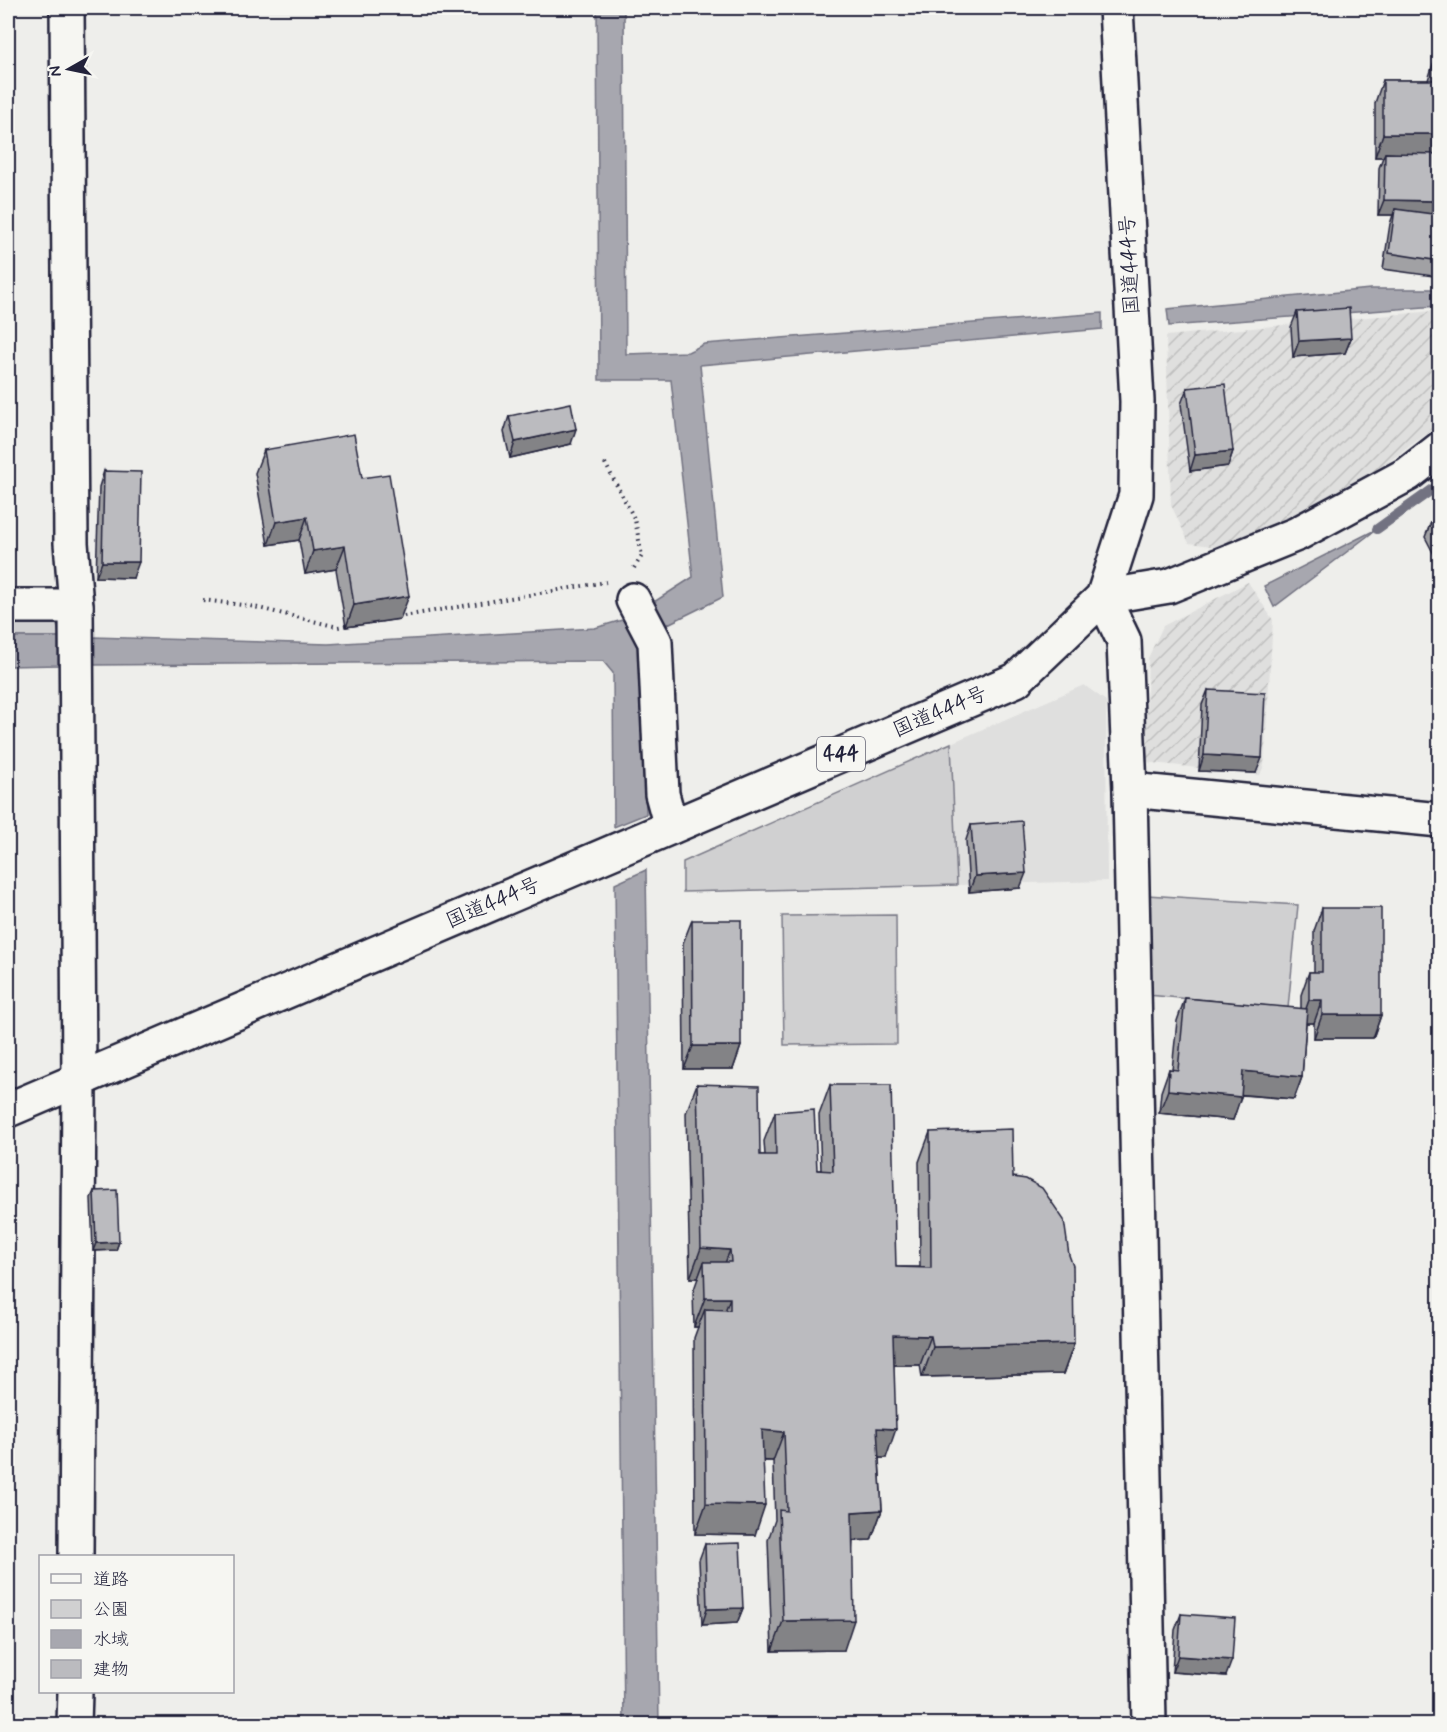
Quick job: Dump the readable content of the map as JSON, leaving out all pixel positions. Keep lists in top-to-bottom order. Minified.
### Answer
{"streets":{"main road":["国道444号","444"]},"legend":["道路","公園","水域","建物"],"north":"left"}
